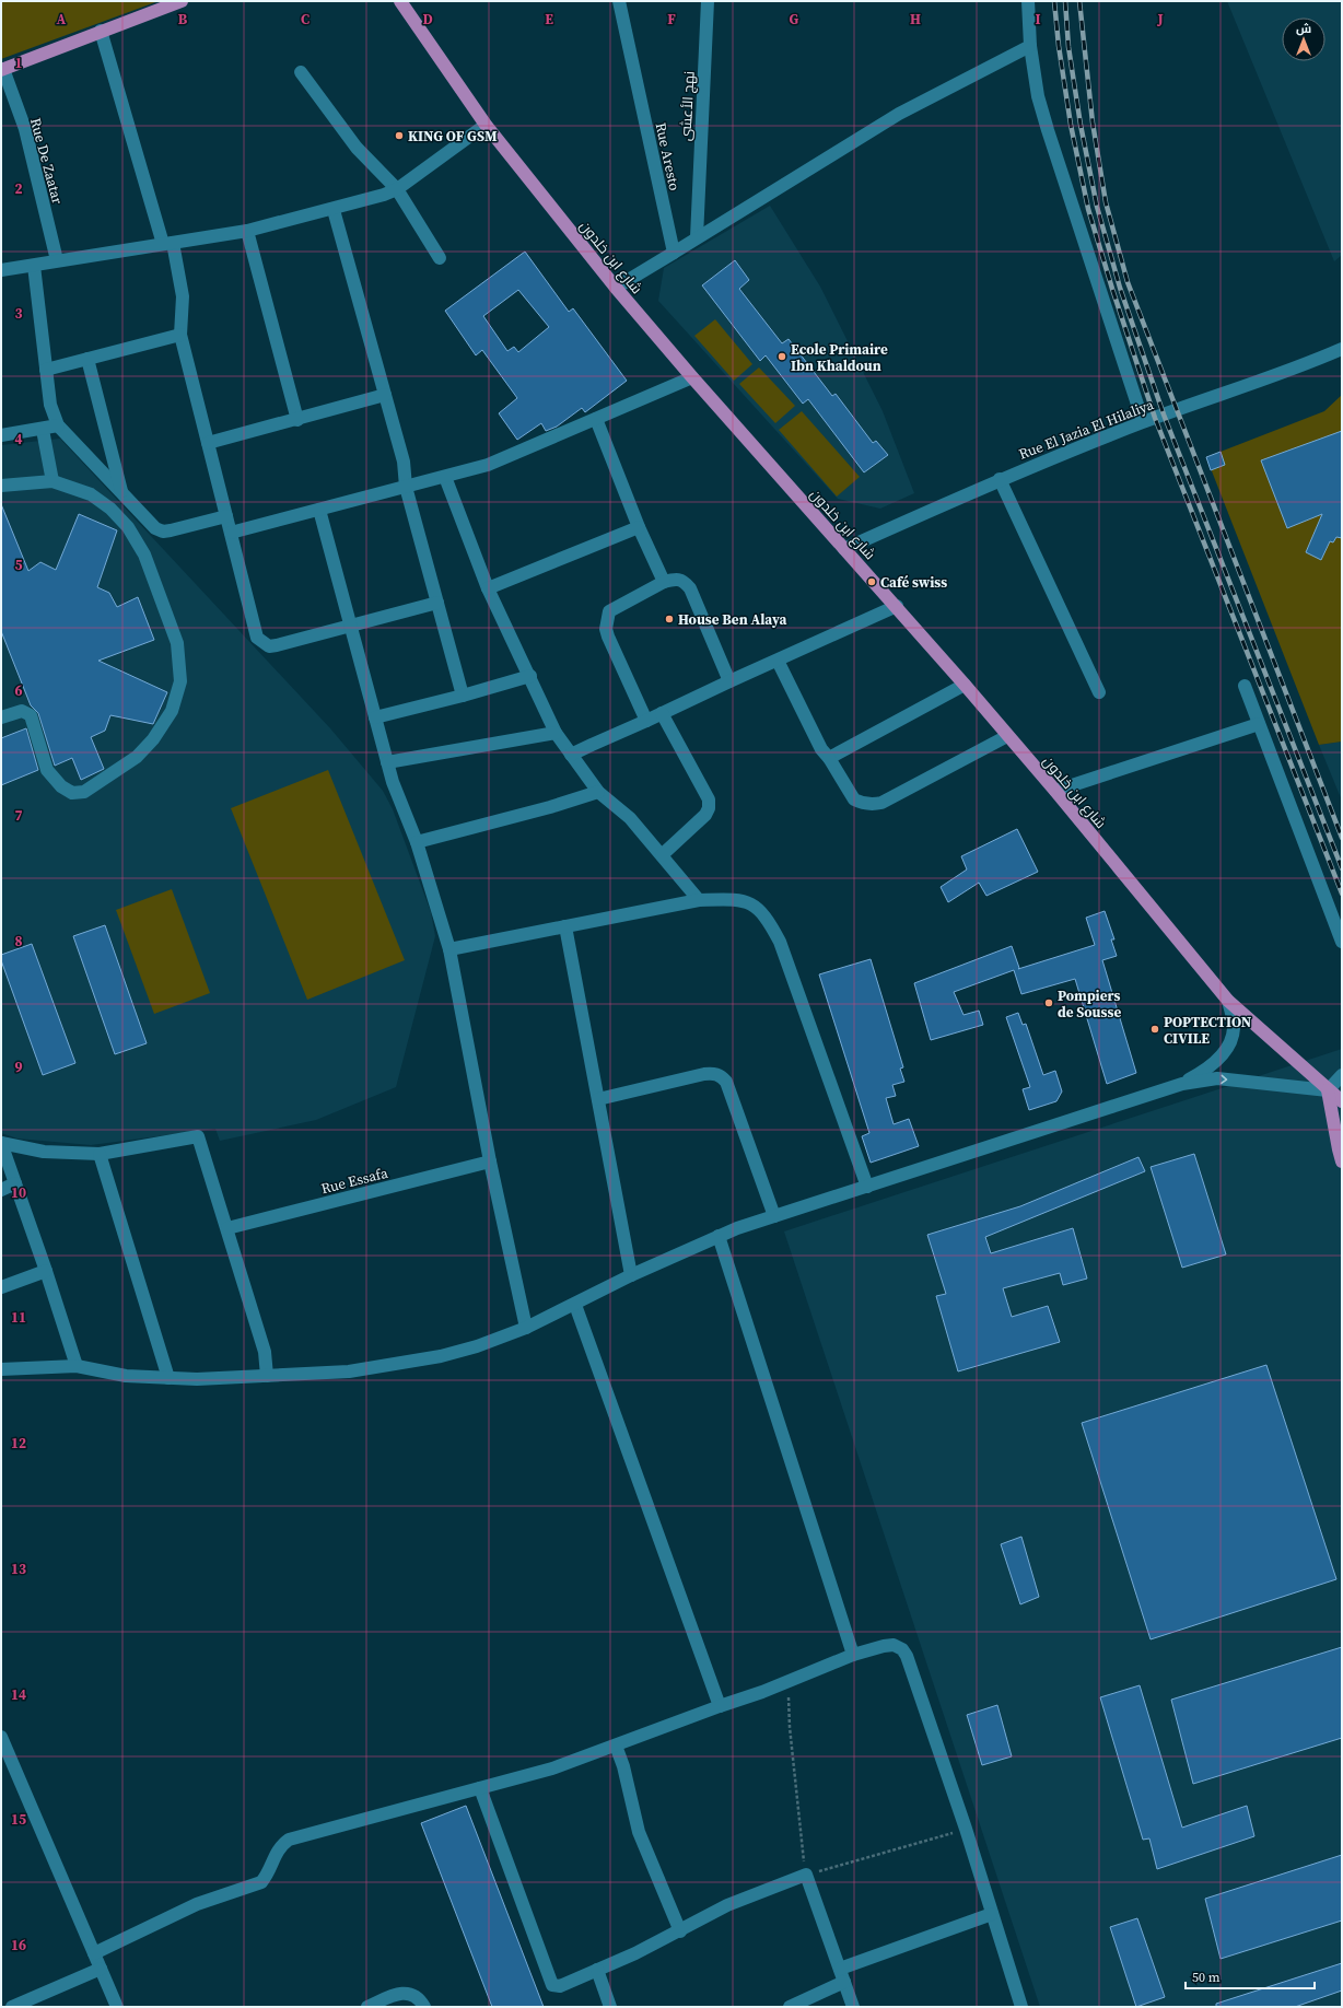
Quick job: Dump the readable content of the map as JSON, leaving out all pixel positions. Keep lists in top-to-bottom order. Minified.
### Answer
{"streets":{"main road":["شارع ابن خلدون"],"street":["نهج الأعشى","Rue Aresto","Rue De Zaatar","Rue El Jazia El Hilaliya","Rue Essafa"]},"crossings":[["شارع ابن خلدون","Rue El Jazia El Hilaliya"]],"places":["KING OF GSM","Ecole Primaire Ibn Khaldoun","Café swiss","House Ben Alaya","Pompiers de Sousse","POPTECTION CIVILE"],"scale_bar":"50 m","north":"top","grid":{"columns":["A","B","C","D","E","F","G","H","I","J"],"rows":["1","2","3","4","5","6","7","8","9","10","11","12","13","14","15","16"]}}
